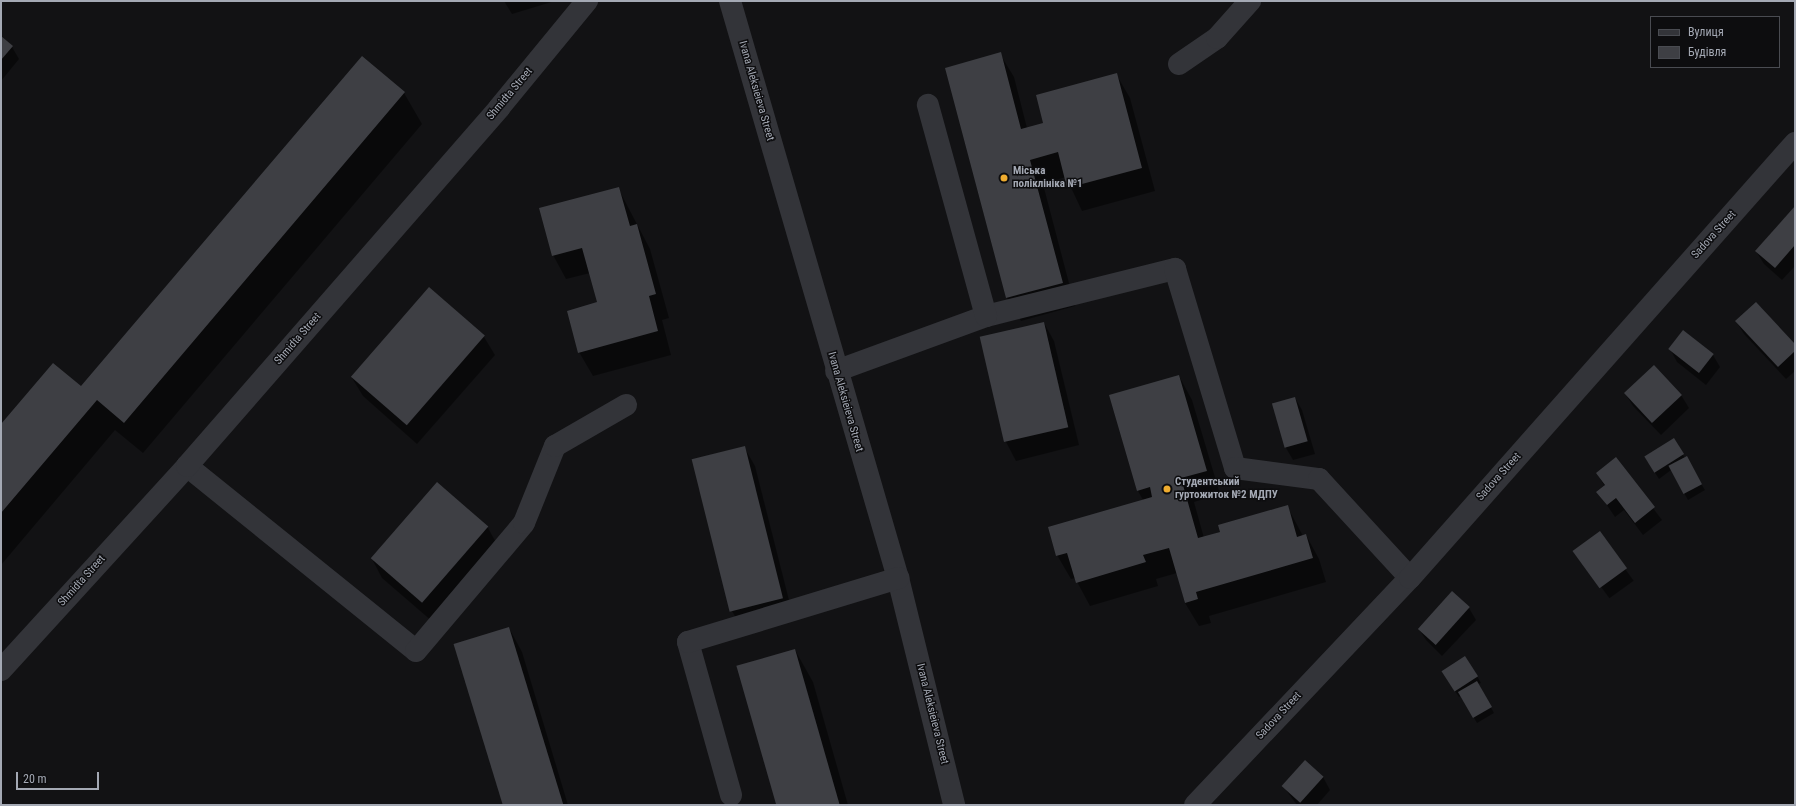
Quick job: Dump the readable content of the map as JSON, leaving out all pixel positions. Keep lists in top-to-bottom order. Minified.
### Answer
{"streets":{"street":["Ivana Aleksieieva Street","Shmidta Street","Sadova Street"]},"places":["Міська поліклініка №1","Студентський гуртожиток №2 МДПУ"],"legend":["Вулиця","Будівля"],"scale_bar":"20 m"}
